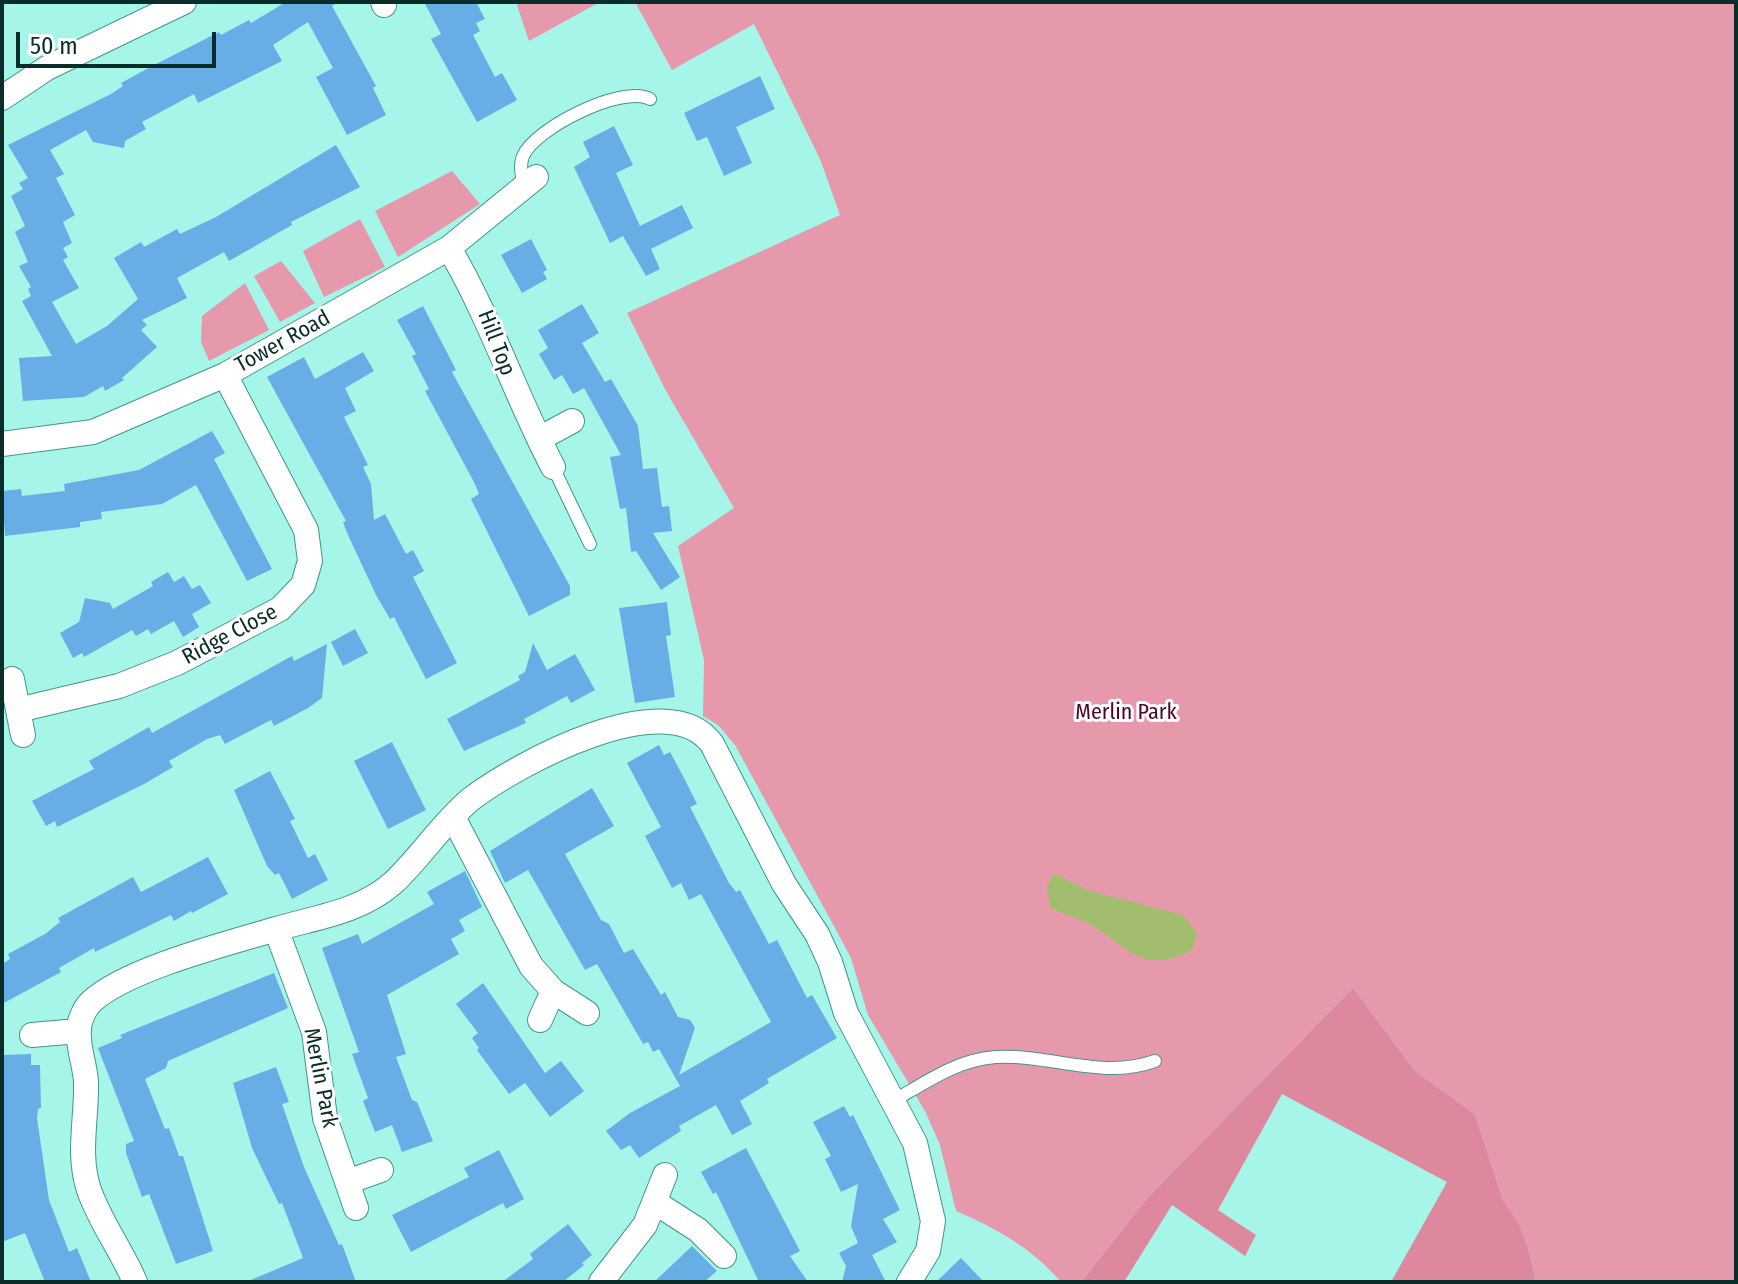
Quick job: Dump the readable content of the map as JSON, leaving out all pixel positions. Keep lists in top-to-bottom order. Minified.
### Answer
{"streets":{"street":["Tower Road","Hill Top","Ridge Close","Merlin Park"]},"crossings":[["Tower Road","Hill Top"],["Tower Road","Ridge Close"]],"parks":["Merlin Park"],"scale_bar":"50 m"}
